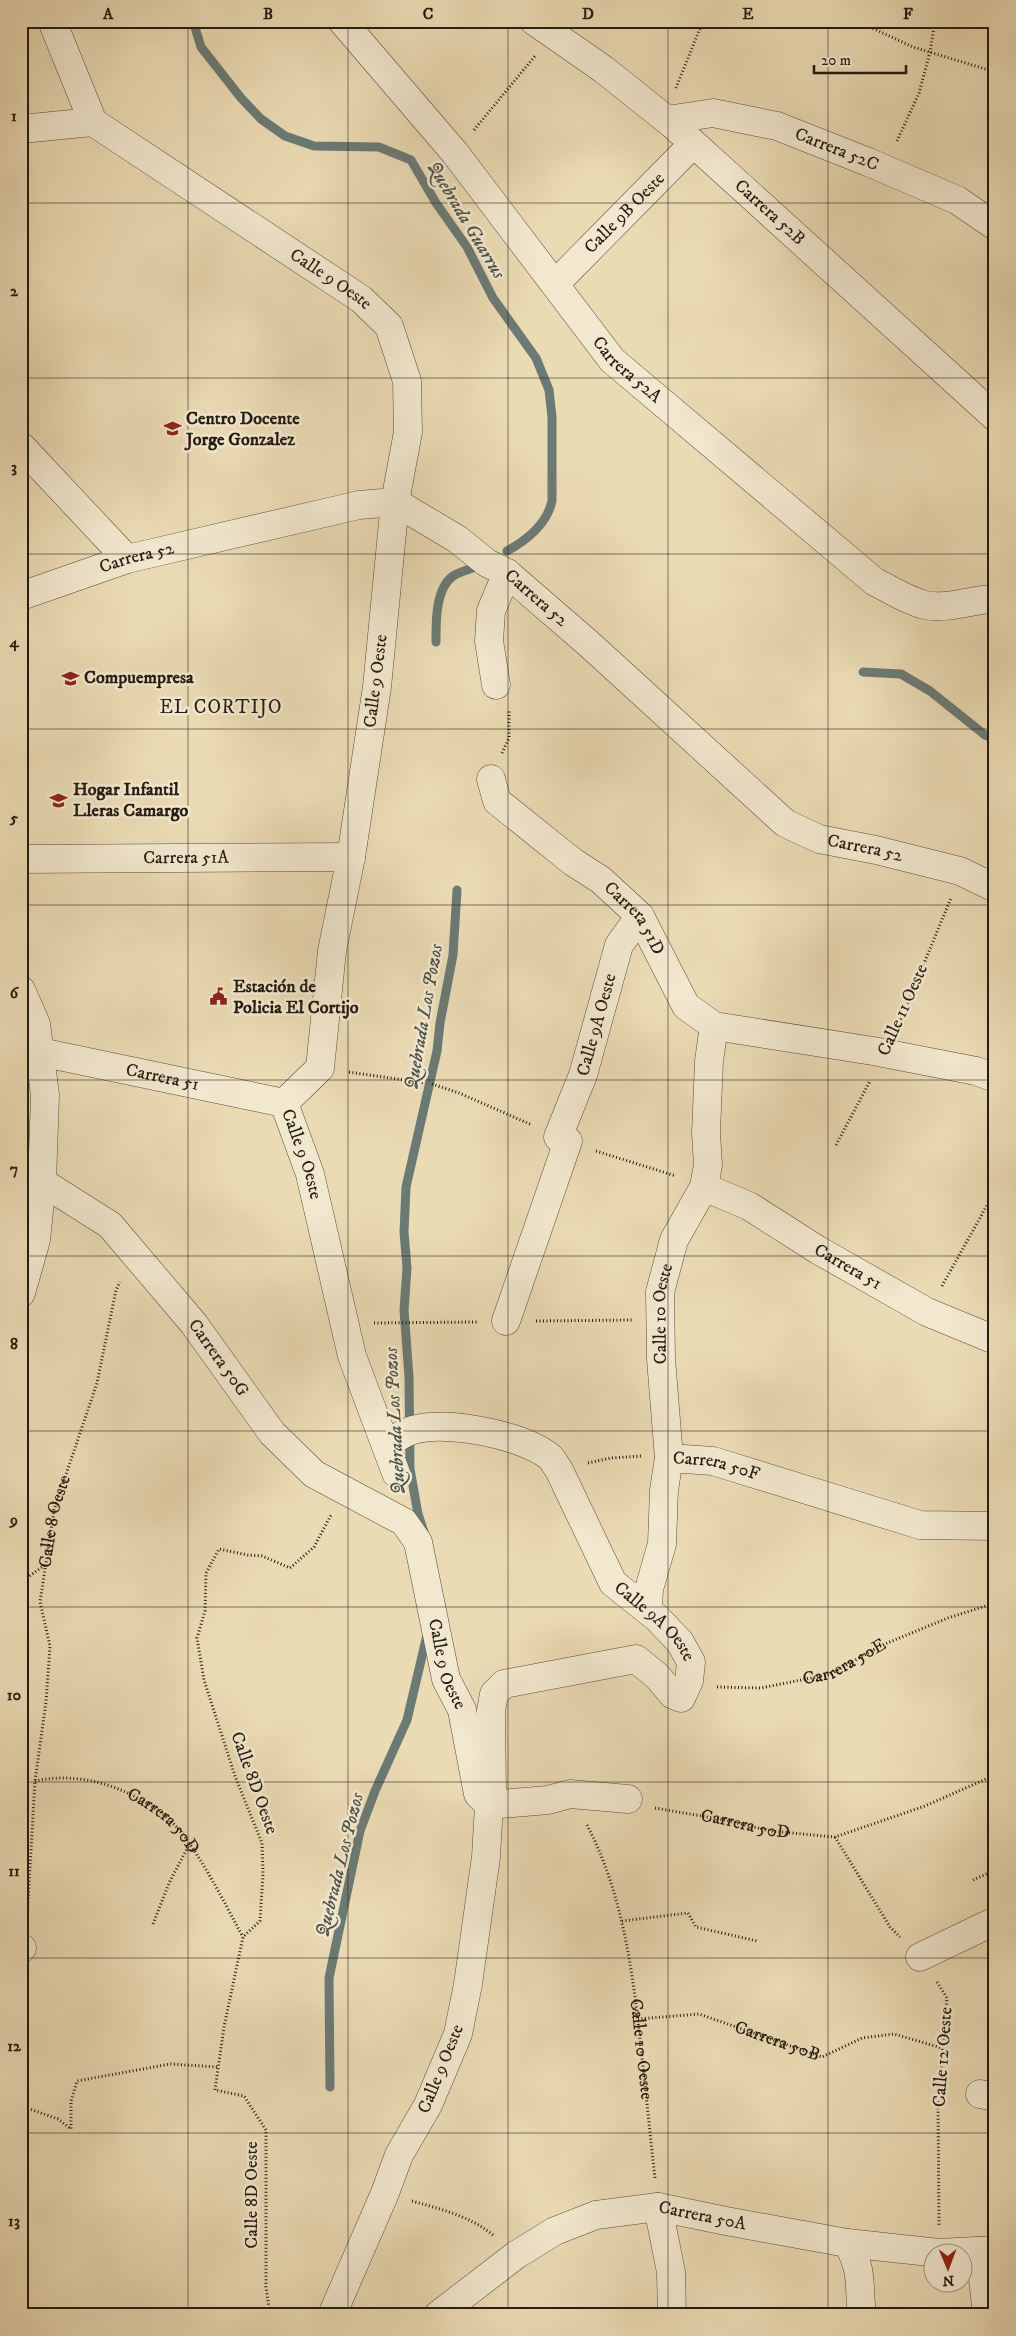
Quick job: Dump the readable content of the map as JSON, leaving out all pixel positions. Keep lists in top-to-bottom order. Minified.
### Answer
{"streets":{"street":["Carrera 52C","Calle 9B Oeste","Carrera 52B","Calle 9 Oeste","Carrera 52A","Carrera 52","Carrera 51A","Carrera 51D","Calle 9A Oeste","Carrera 51","Calle 10 Oeste","Carrera 50G","Carrera 50F","Carrera 50A"],"path":["Calle 11 Oeste","Calle 8 Oeste","Carrera 50E","Calle 8D Oeste","Carrera 50D","Carrera 50B","Calle 12 Oeste"]},"crossings":[["Carrera 52C","Carrera 52B"],["Calle 9B Oeste","Carrera 52B"],["Calle 9B Oeste","Carrera 52A"],["Calle 9 Oeste","Carrera 52"],["Calle 9 Oeste","Carrera 51A"],["Calle 9 Oeste","Calle 9A Oeste"],["Calle 9 Oeste","Carrera 51"],["Calle 9 Oeste","Carrera 50G"],["Calle 9 Oeste","Carrera 50E"],["Carrera 52","Calle 11 Oeste"],["Carrera 51D","Calle 11 Oeste"],["Carrera 51D","Calle 9A Oeste"],["Carrera 51D","Calle 10 Oeste"],["Calle 9A Oeste","Calle 10 Oeste"],["Calle 9A Oeste","Carrera 50F"],["Calle 9A Oeste","Carrera 50E"],["Carrera 51","Calle 10 Oeste"],["Calle 10 Oeste","Carrera 50F"],["Calle 10 Oeste","Carrera 50B"],["Calle 10 Oeste","Carrera 50A"],["Carrera 50G","Calle 8 Oeste"],["Carrera 50G","Calle 8D Oeste"],["Calle 8 Oeste","Carrera 50D"],["Calle 8D Oeste","Carrera 50D"],["Carrera 50D","Calle 12 Oeste"],["Carrera 50B","Calle 12 Oeste"]],"districts":["EL CORTIJO"],"water":["Quebrada Guarrus","Quebrada Los Pozos"],"places":{"school or university":["Centro Docente Jorge Gonzalez","Compuempresa","Hogar Infantil Lleras Camargo"],"public building":["Estación de Policia El Cortijo"]},"scale_bar":"20 m","north":"bottom","grid":{"columns":["A","B","C","D","E","F"],"rows":["1","2","3","4","5","6","7","8","9","10","11","12","13"]}}
